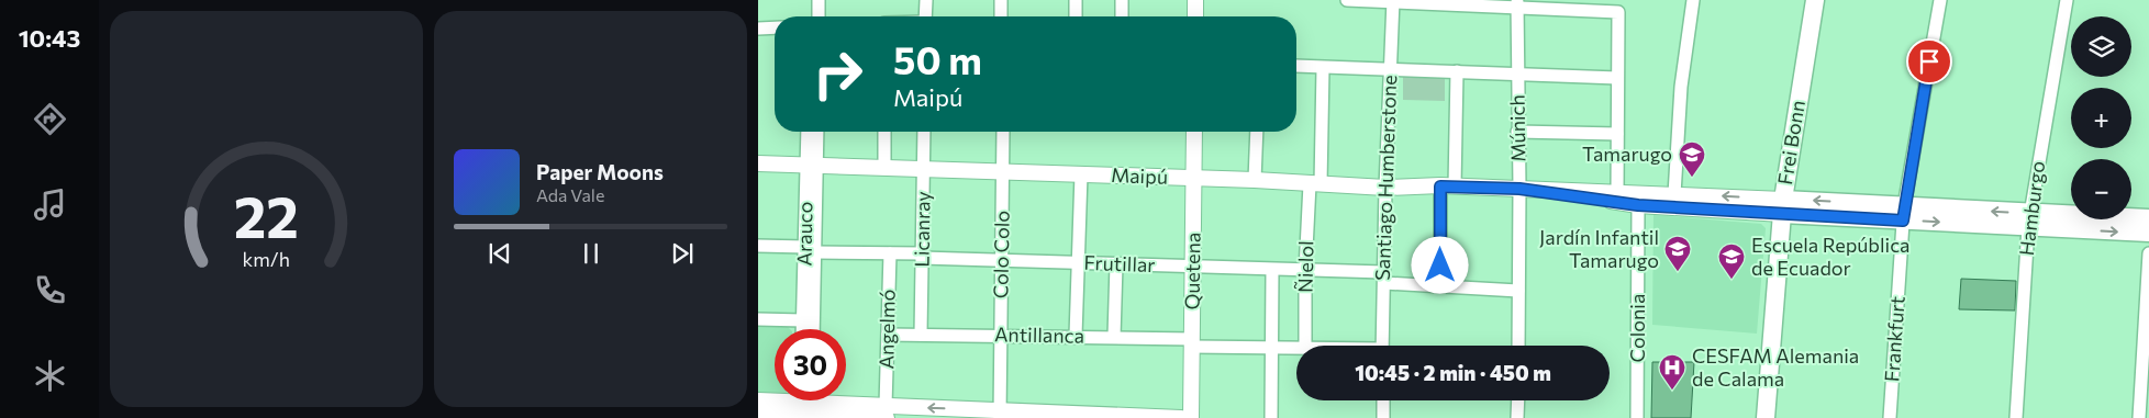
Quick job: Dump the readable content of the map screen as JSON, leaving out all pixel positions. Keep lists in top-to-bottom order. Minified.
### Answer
{"streets":{"main road":["Frei Bonn"],"street":["Múnich","Maipú","Santiago Humberstone","Hamburgo","Licanray","Arauco","Colo Colo","Frutillar","Ñielol","Quetena","Colonia","Angelmó","Antillanca","Frankfurt"]},"crossings":[["Múnich","Maipú"],["Múnich","Frutillar"],["Maipú","Santiago Humberstone"],["Maipú","Licanray"],["Maipú","Arauco"],["Maipú","Colo Colo"],["Maipú","Ñielol"],["Maipú","Quetena"],["Santiago Humberstone","Frutillar"],["Licanray","Frutillar"],["Licanray","Antillanca"],["Arauco","Frutillar"],["Colo Colo","Frutillar"],["Colo Colo","Antillanca"],["Frutillar","Ñielol"],["Frutillar","Quetena"],["Frutillar","Angelmó"],["Ñielol","Antillanca"],["Quetena","Antillanca"],["Angelmó","Antillanca"]],"places":{"school or university":["Tamarugo","Jardín Infantil Tamarugo","Escuela República de Ecuador"],"hospital":["CESFAM Alemania de Calama"]},"page":{"tabs":"10:43","map_buttons":["+","−"],"turn":["50 m","Maipú"],"song":["Paper Moons","Ada Vale"],"limit":"30","trip":"10:45 · 2 min · 450 m","gauge":["22","km/h"]}}
